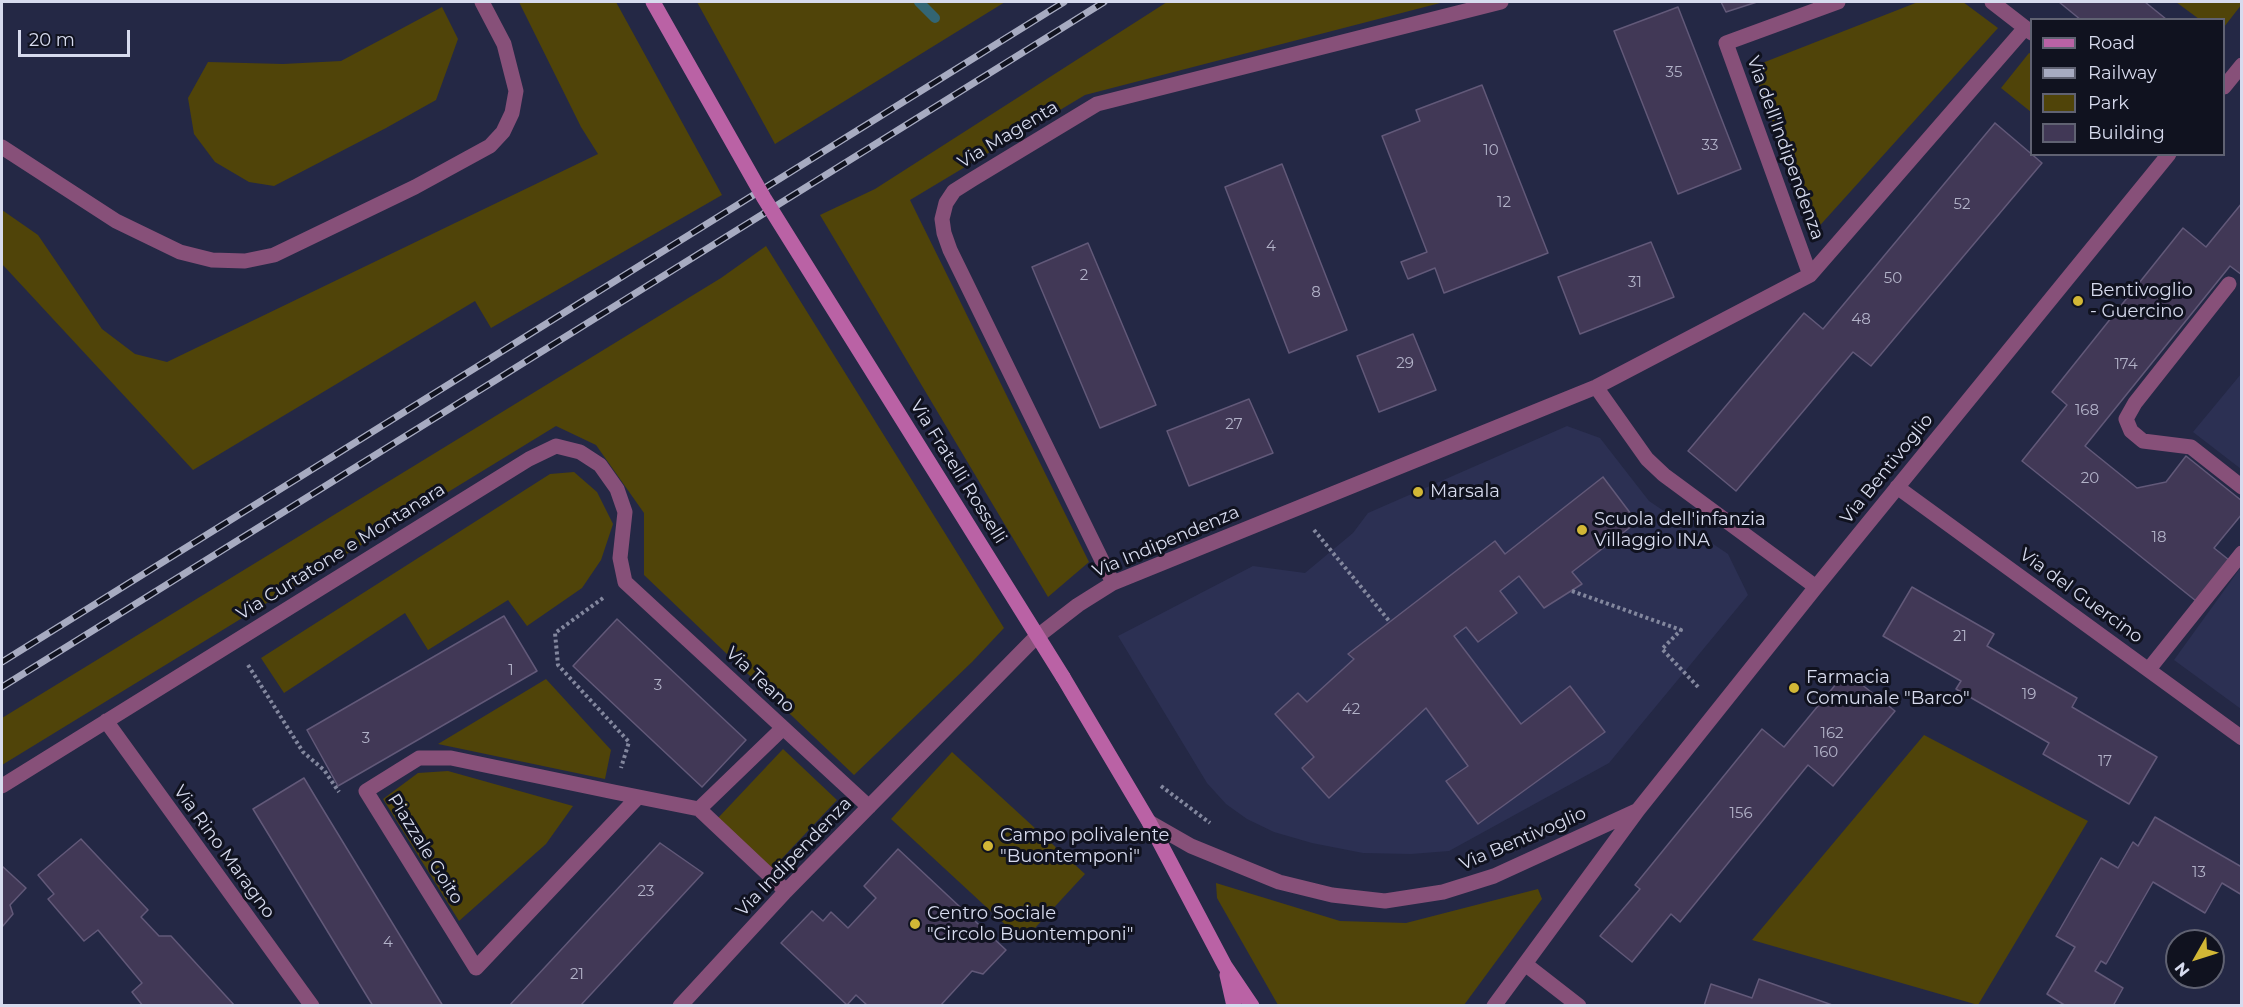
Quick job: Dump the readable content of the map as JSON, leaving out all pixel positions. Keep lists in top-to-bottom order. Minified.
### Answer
{"streets":{"street":["Via Magenta","Via dell'Indipendenza","Via Bentivoglio","Via Fratelli Rosselli","Via Indipendenza","Via Curtatone e Montanara","Via del Guercino","Via Teano","Piazzale Goito","Via Rino Maragno"]},"crossings":[["Via Magenta","Via Indipendenza"],["Via dell'Indipendenza","Via Indipendenza"],["Via Bentivoglio","Via Fratelli Rosselli"],["Via Bentivoglio","Via del Guercino"],["Via Indipendenza","Via Teano"],["Via Curtatone e Montanara","Via Teano"],["Via Curtatone e Montanara","Via Rino Maragno"]],"places":["Bentivoglio - Guercino","Marsala","Scuola dell'infanzia Villaggio INA","Farmacia Comunale \"Barco\"","Campo polivalente \"Buontemponi\"","Centro Sociale \"Circolo Buontemponi\""],"house_numbers":["35","33","10","12","52","4","2","50","31","8","48","29","174","168","27","20","18","21","1","3","19","42","162","3","160","17","156","13","23","4","21"],"legend":["Road","Railway","Park","Building"],"scale_bar":"20 m","north":"bottom left"}
